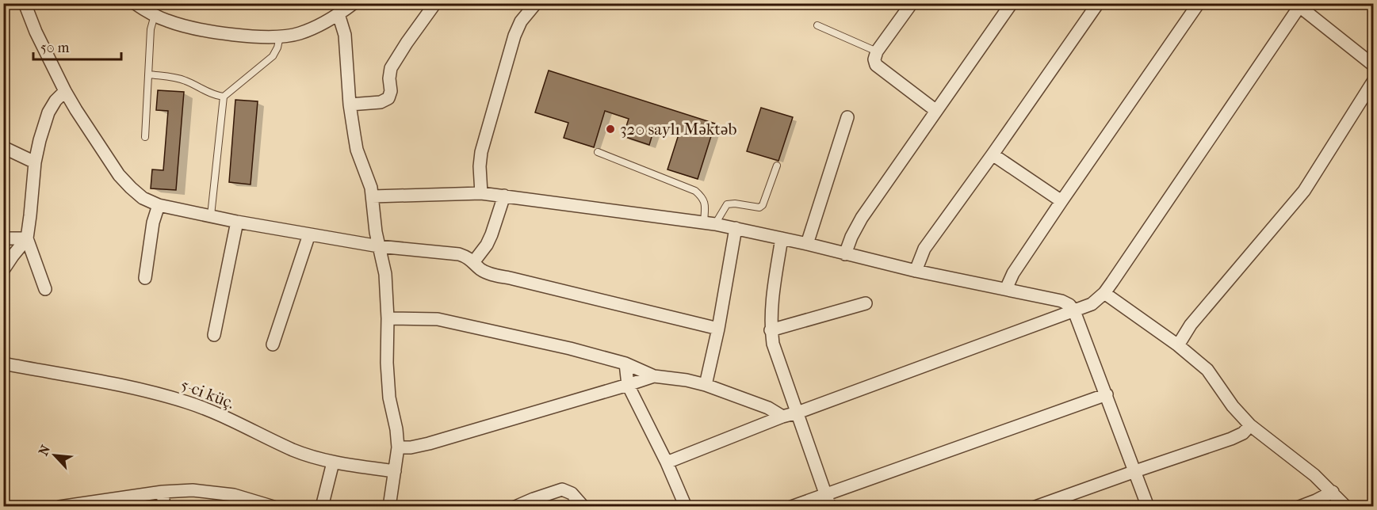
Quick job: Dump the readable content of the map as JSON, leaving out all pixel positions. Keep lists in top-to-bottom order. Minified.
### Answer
{"streets":{"street":["5-ci küç."]},"places":["320 saylı Məktəb"],"scale_bar":"50 m","north":"top left"}
